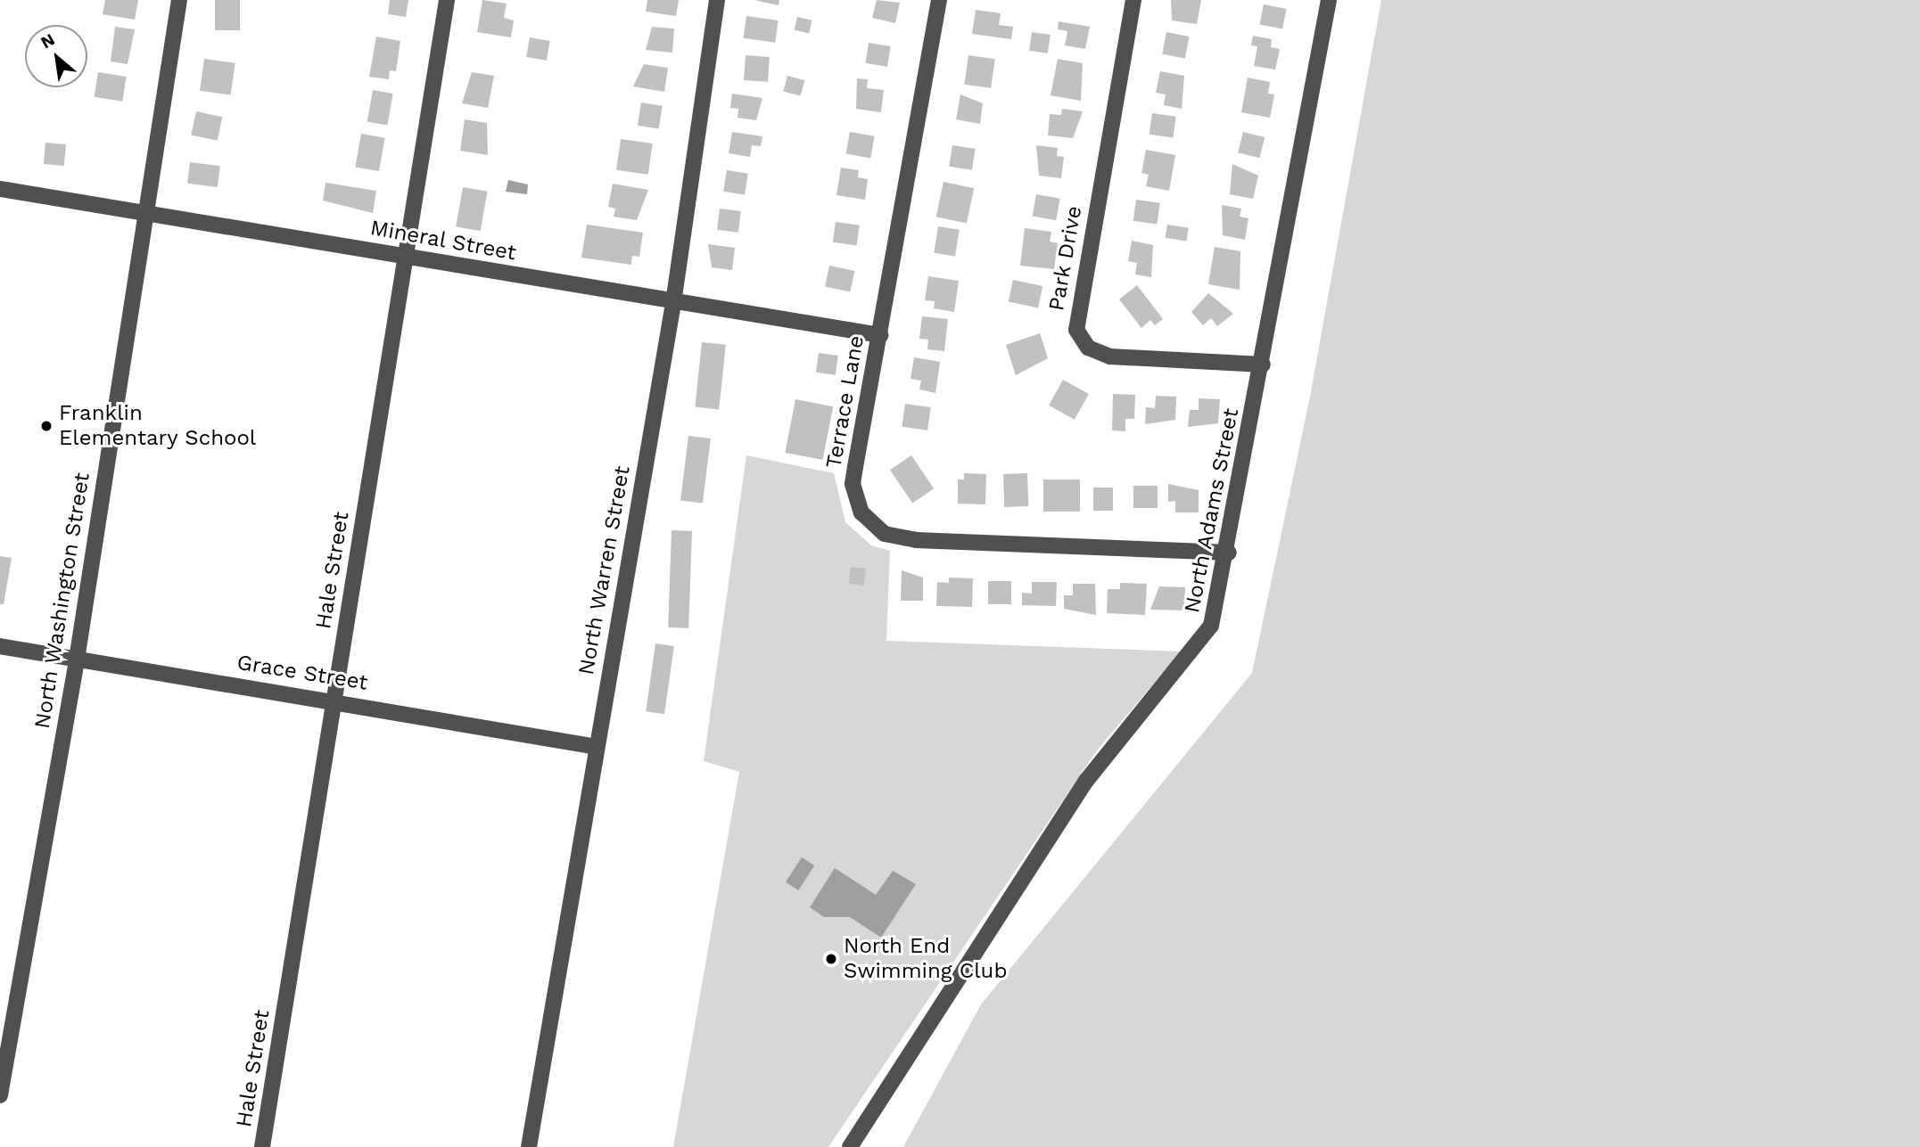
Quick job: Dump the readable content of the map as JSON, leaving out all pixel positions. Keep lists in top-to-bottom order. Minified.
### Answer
{"streets":{"street":["Mineral Street","Park Drive","Terrace Lane","North Adams Street","Hale Street","North Warren Street","North Washington Street","Grace Street"]},"crossings":[["Mineral Street","Terrace Lane"],["Mineral Street","Hale Street"],["Mineral Street","North Warren Street"],["Mineral Street","North Washington Street"],["Park Drive","North Adams Street"],["Terrace Lane","North Adams Street"],["Hale Street","Grace Street"],["North Warren Street","Grace Street"],["North Washington Street","Grace Street"]],"places":["Franklin Elementary School","North End Swimming Club"],"north":"top left"}
